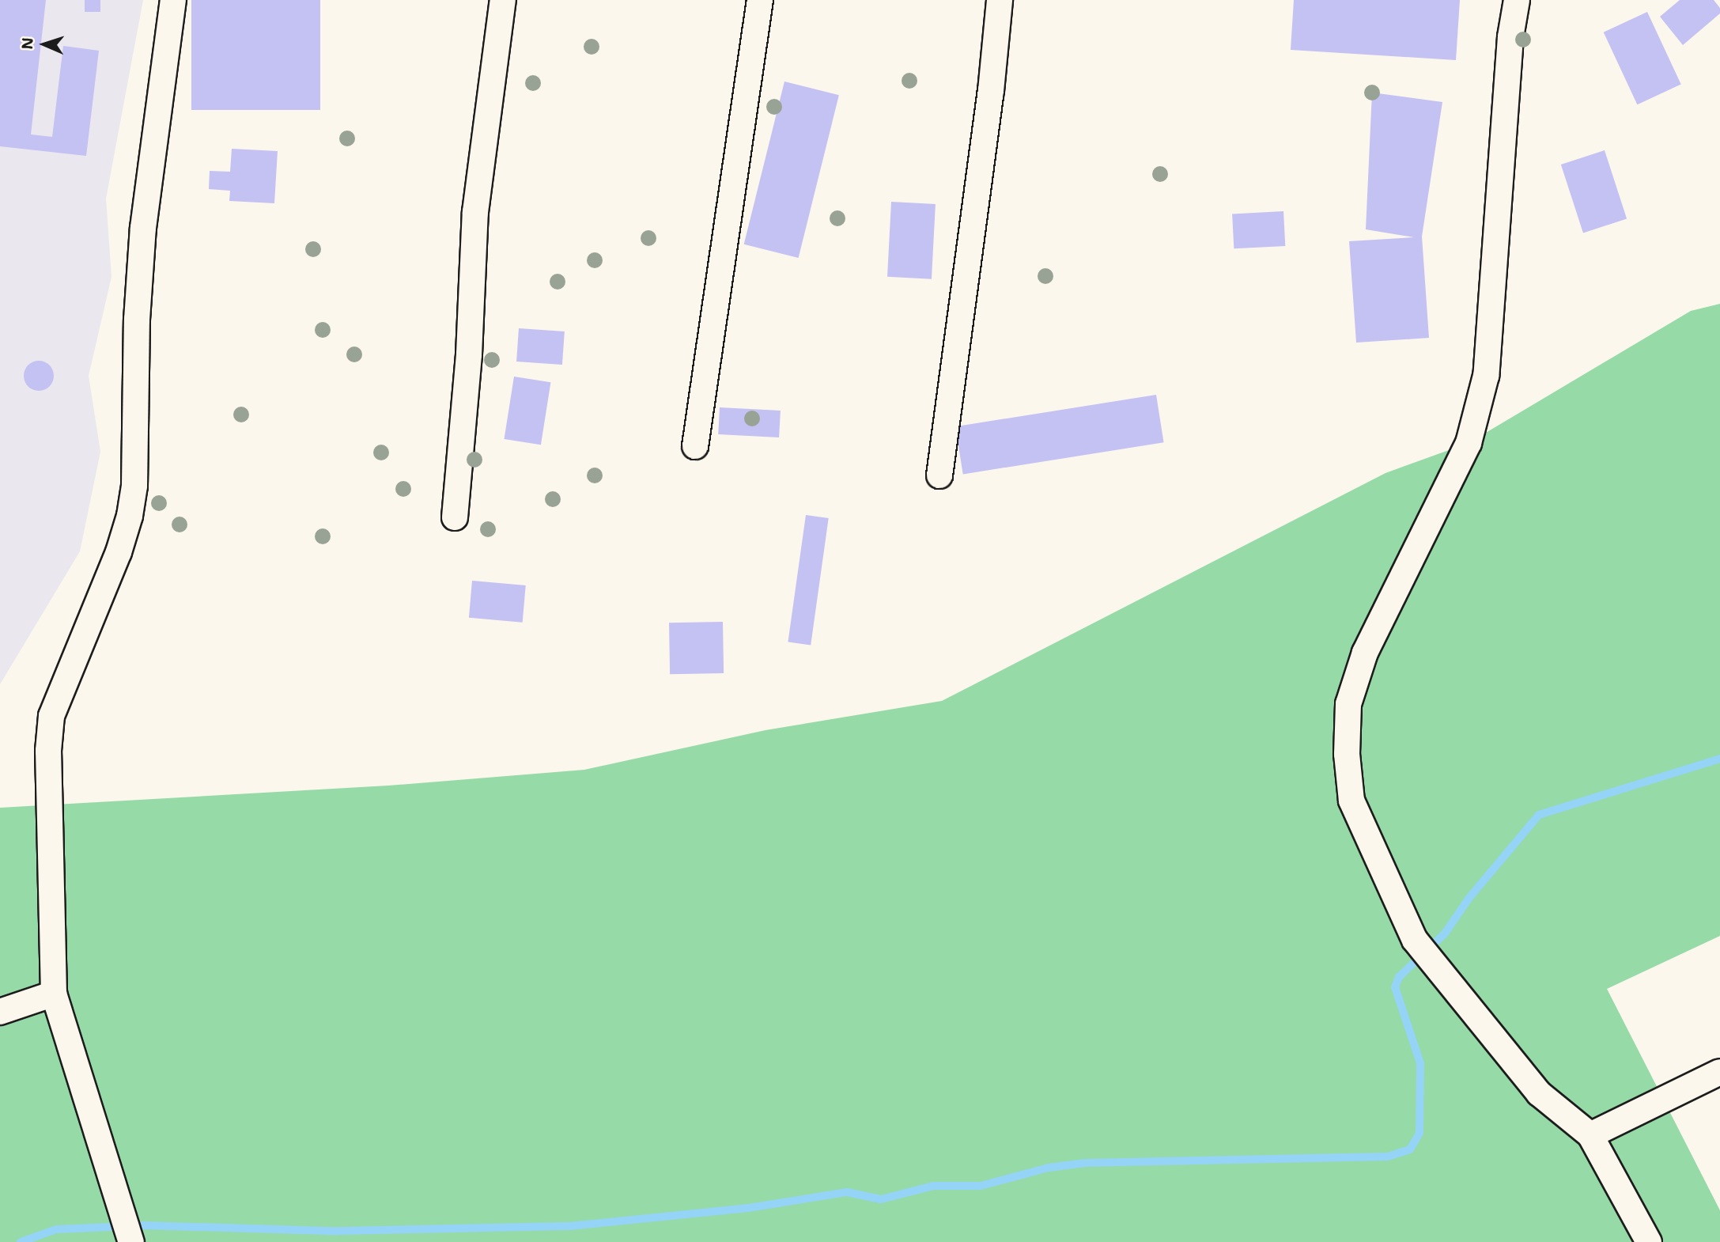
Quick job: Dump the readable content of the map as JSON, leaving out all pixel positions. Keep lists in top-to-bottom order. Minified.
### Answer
{"north":"left"}
